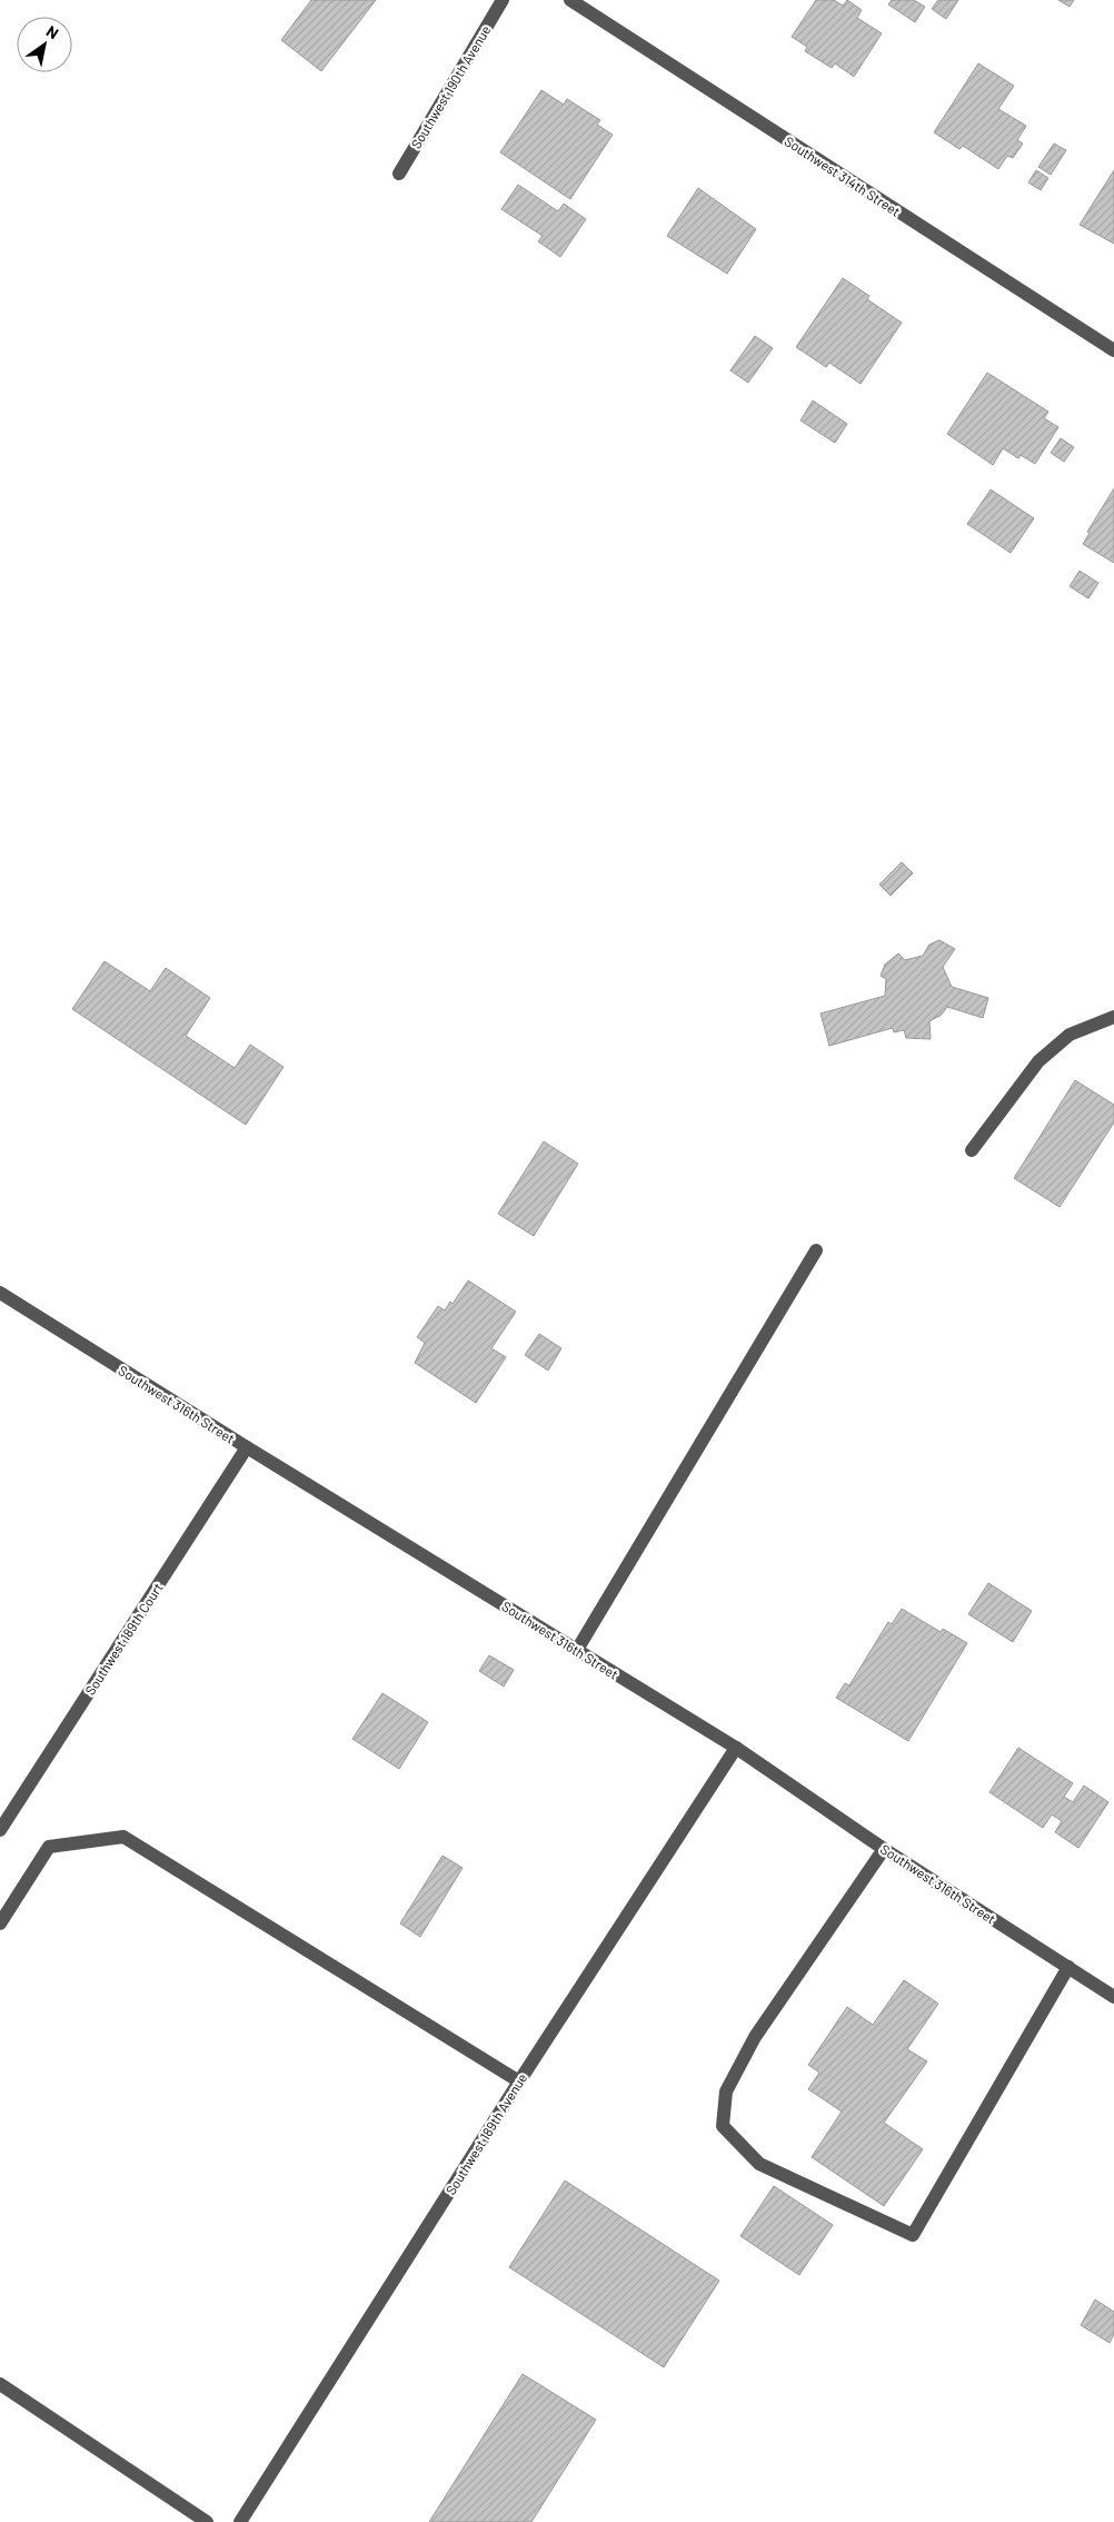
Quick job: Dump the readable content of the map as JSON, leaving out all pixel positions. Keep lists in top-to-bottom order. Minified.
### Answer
{"streets":{"street":["Southwest 190th Avenue","Southwest 314th Street","Southwest 316th Street","Southwest 189th Court","Southwest 189th Avenue"]},"crossings":[["Southwest 316th Street","Southwest 189th Court"],["Southwest 316th Street","Southwest 189th Avenue"]],"north":"top right"}
